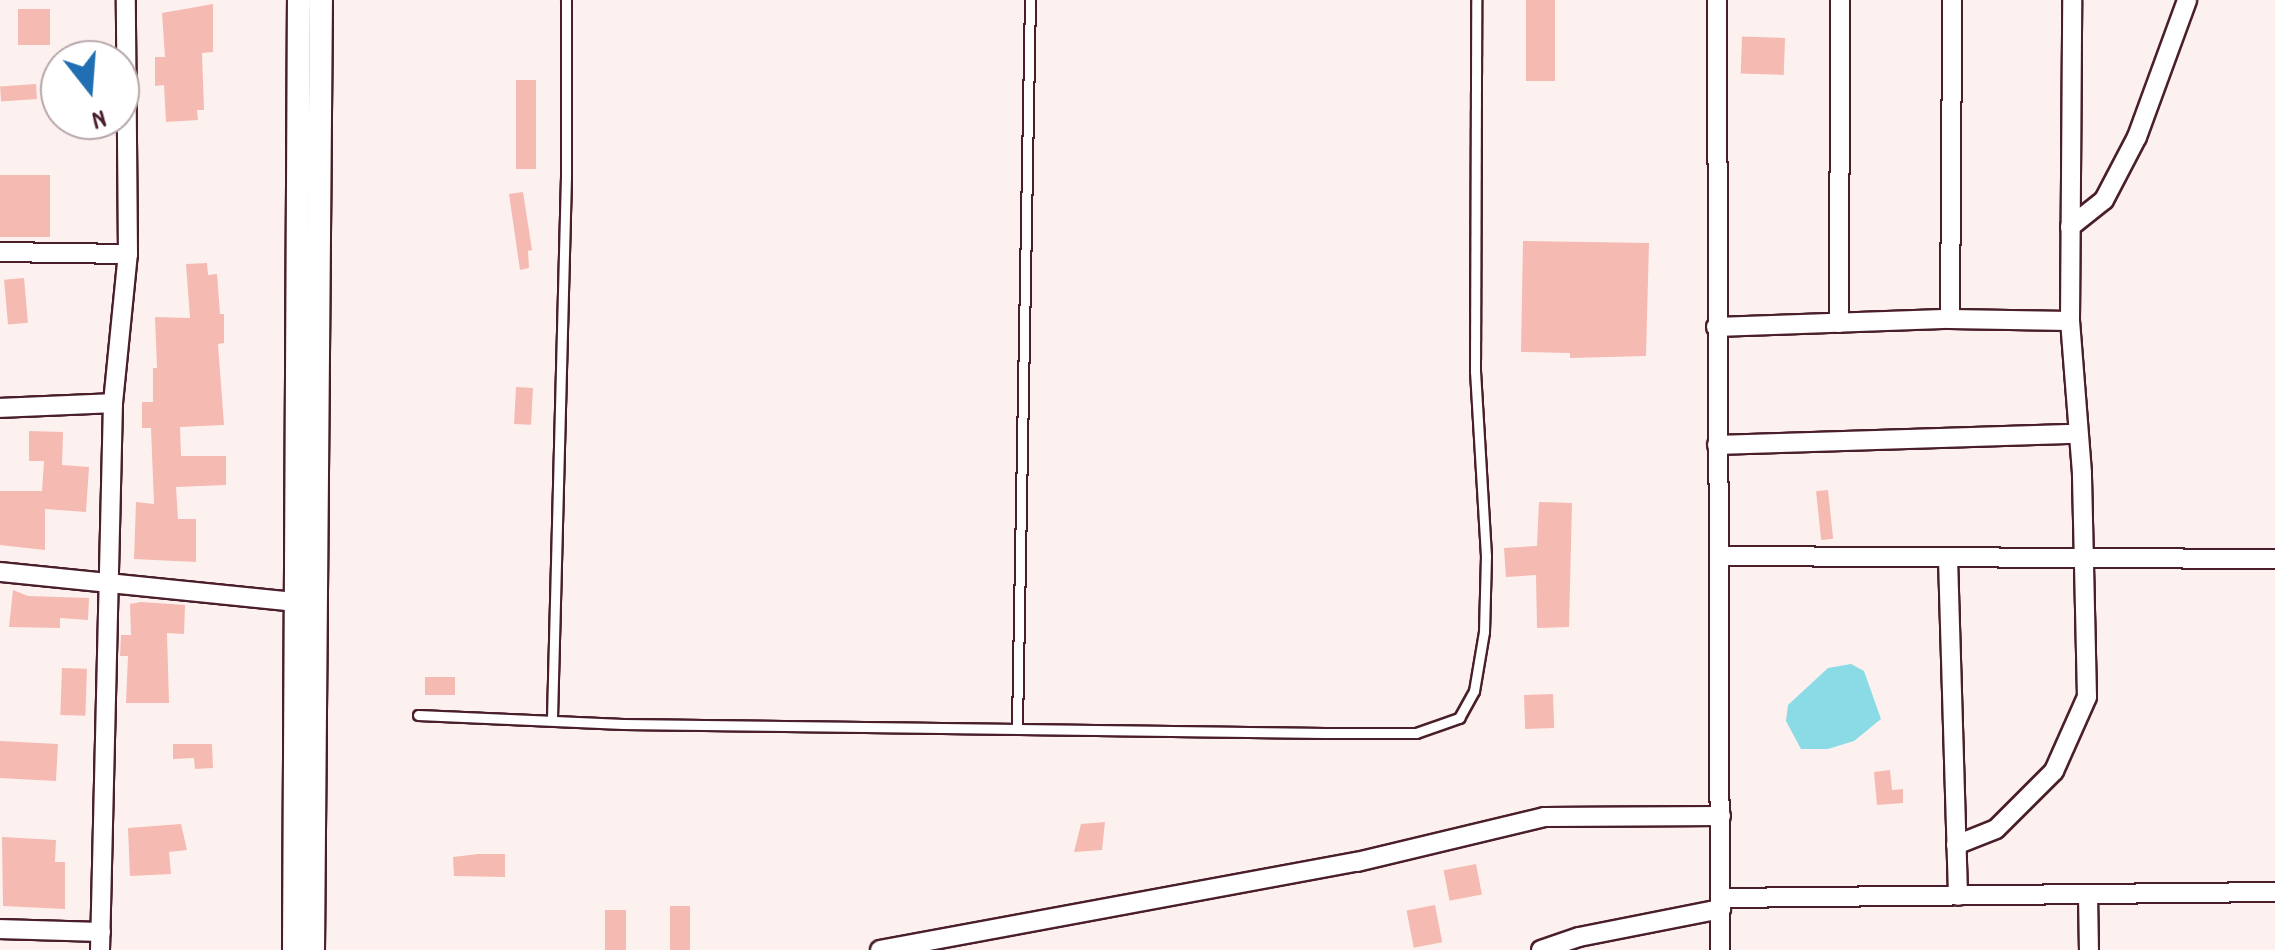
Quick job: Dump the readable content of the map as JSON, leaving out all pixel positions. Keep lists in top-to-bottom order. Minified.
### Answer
{"north":"bottom"}
